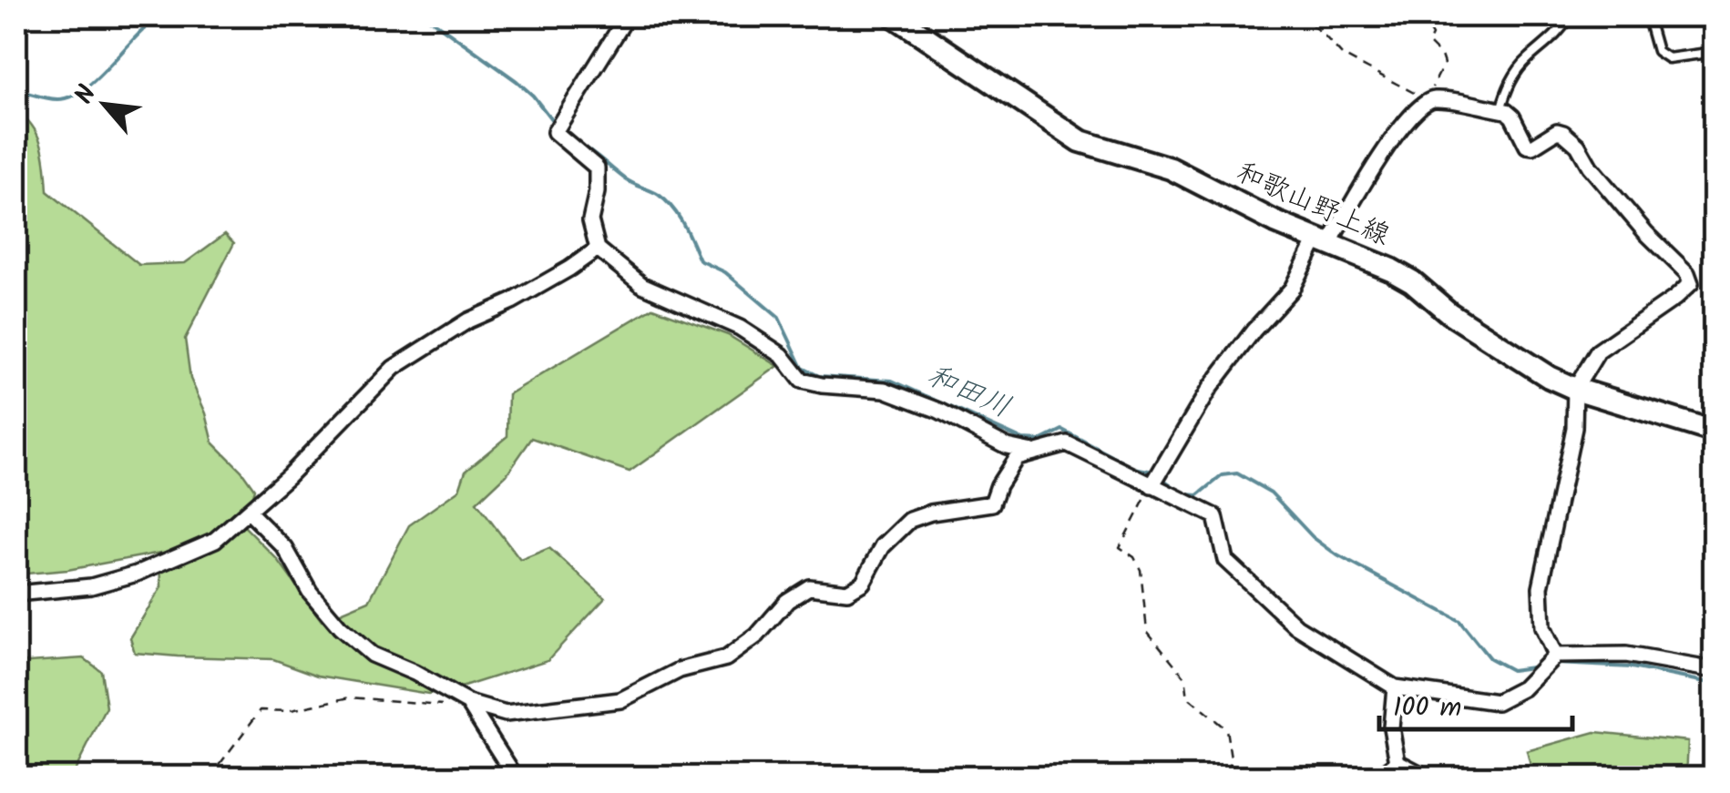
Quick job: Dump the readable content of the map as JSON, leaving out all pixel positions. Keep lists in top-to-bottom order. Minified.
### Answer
{"streets":{"main road":["和歌山野上線"]},"water":["和田川"],"scale_bar":"100 m","north":"top left"}
